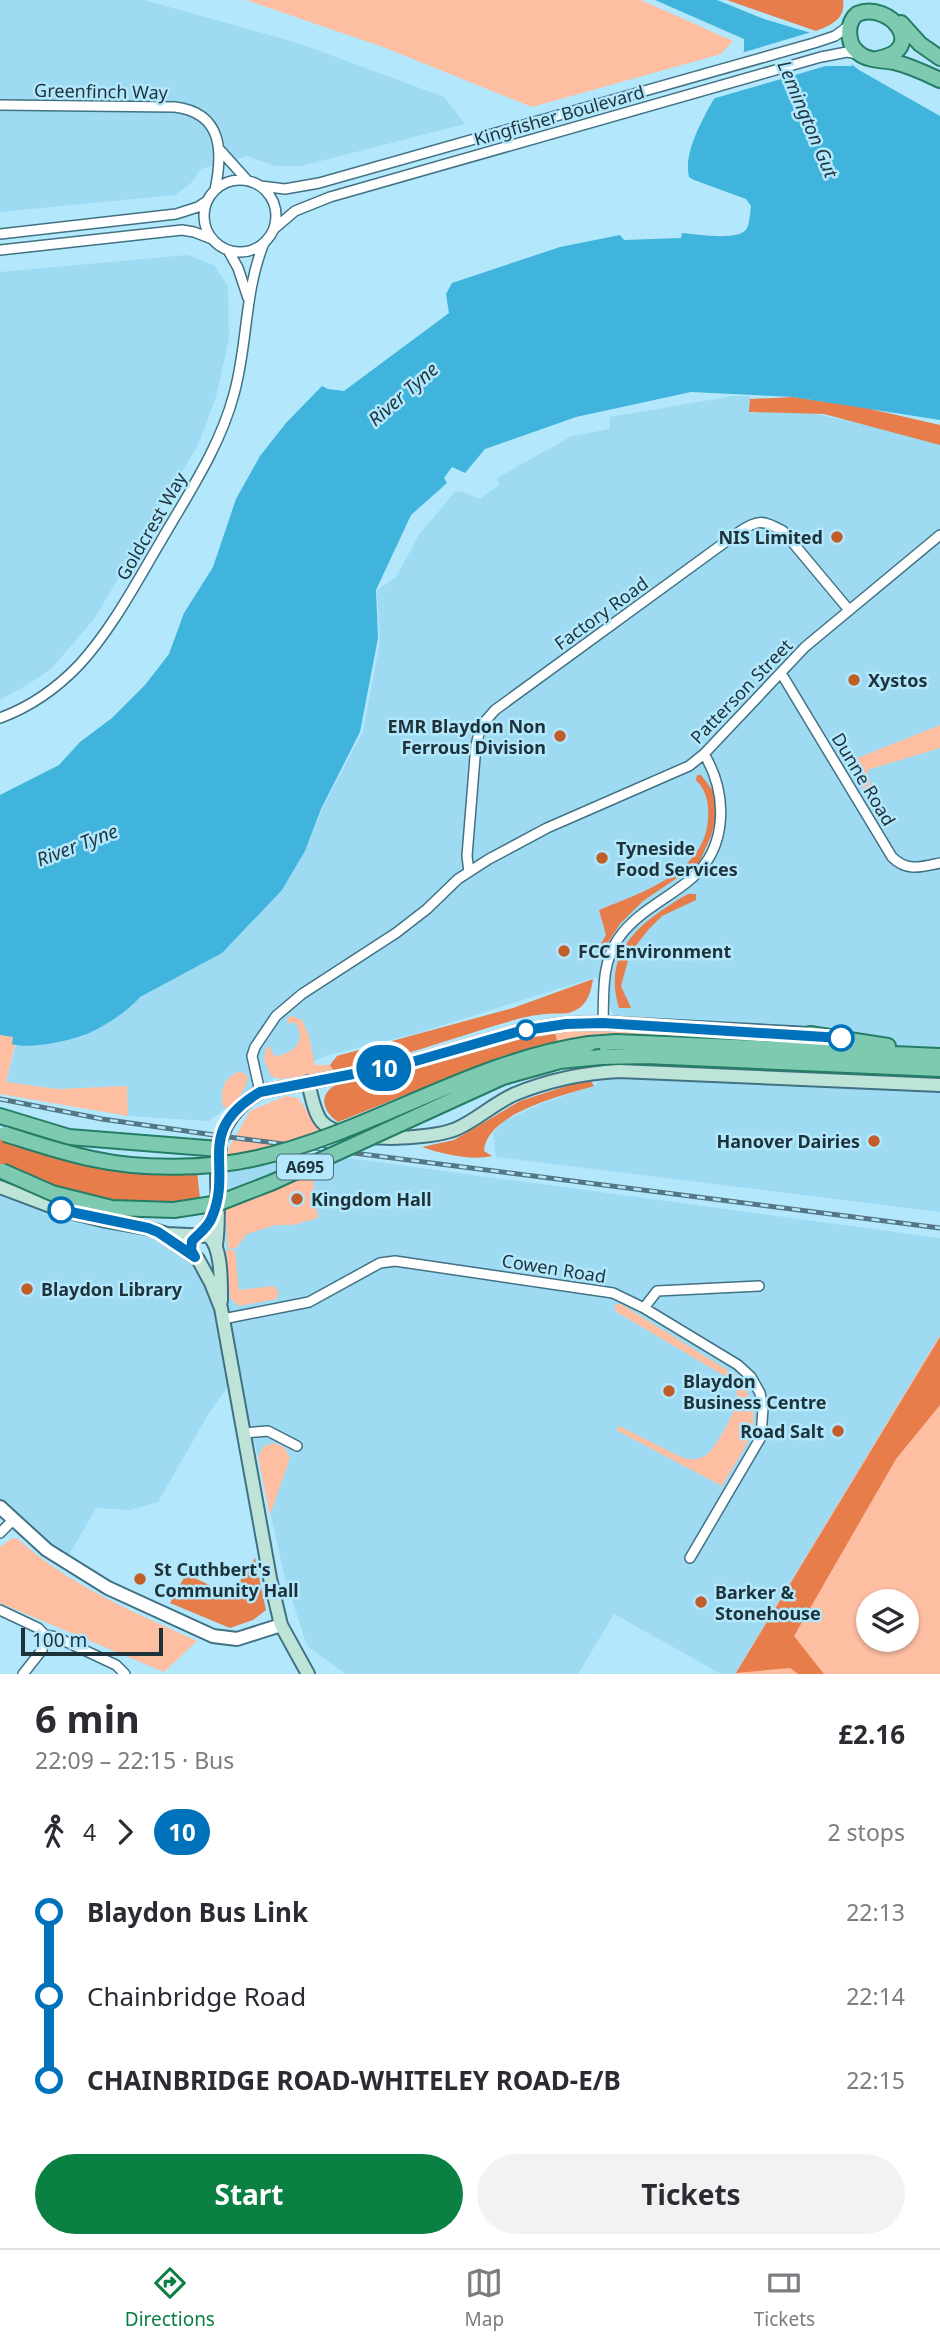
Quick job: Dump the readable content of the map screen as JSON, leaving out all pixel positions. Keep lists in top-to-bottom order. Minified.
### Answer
{"streets":{"main road":["A695"],"street":["Greenfinch Way","Kingfisher Boulevard","Goldcrest Way","Factory Road","Patterson Street","Dunne Road","Cowen Road"]},"crossings":[["Greenfinch Way","Kingfisher Boulevard"],["Factory Road","Patterson Street"],["Patterson Street","Dunne Road"]],"water":["Lemington Gut","River Tyne"],"places":["NIS Limited","Xystos","EMR Blaydon Non Ferrous Division","Tyneside Food Services","FCC Environment","Hanover Dairies","Kingdom Hall","Blaydon Library","Blaydon Business Centre","Road Salt","St Cuthbert's Community Hall","Barker & Stonehouse"],"lines":["bus line 10"],"scale_bar":"100 m","page":{"on_map":"10","scale":"100 m","heading":["6 min","22:09 – 22:15 · Bus","£2.16"],"legs":["4","10","2 stops"],"list":[{"name":"Blaydon Bus Link","value":"22:13"},{"name":"Chainbridge Road","value":"22:14"},{"name":"CHAINBRIDGE ROAD-WHITELEY ROAD-E/B","value":"22:15"}],"buttons":["Start","Tickets"],"tabs":["Directions","Map","Tickets"]}}
